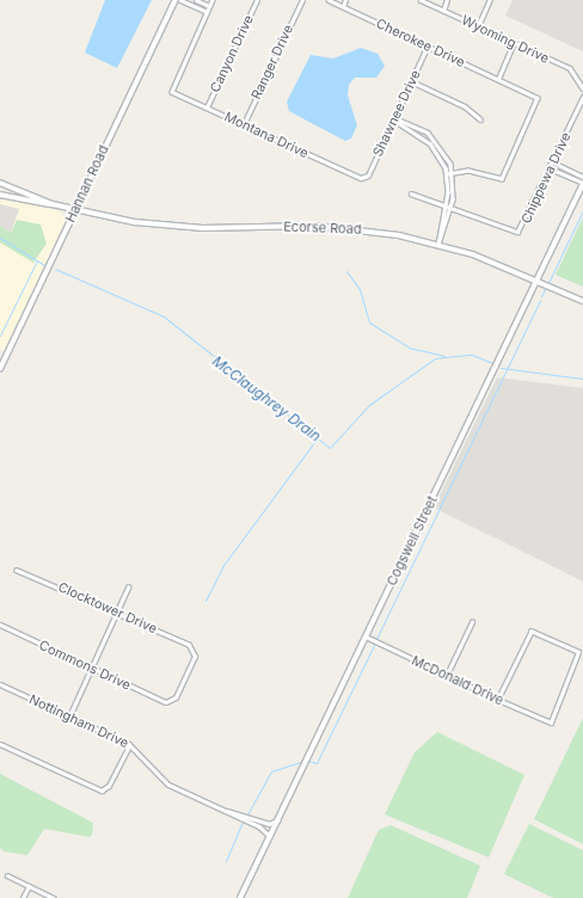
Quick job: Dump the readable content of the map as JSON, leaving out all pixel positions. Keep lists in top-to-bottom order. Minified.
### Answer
{"streets":{"street":["Wyoming Drive","Cherokee Drive","Canyon Drive","Ranger Drive","Shawnee Drive","Montana Drive","Chippewa Drive","Hannan Road","Ecorse Road","Cogswell Street","Clocktower Drive","Commons Drive","McDonald Drive","Nottingham Drive"]},"crossings":[["Cherokee Drive","Shawnee Drive"],["Canyon Drive","Montana Drive"],["Ranger Drive","Montana Drive"],["Shawnee Drive","Montana Drive"],["Hannan Road","Ecorse Road"],["Ecorse Road","Cogswell Street"],["Cogswell Street","McDonald Drive"],["Cogswell Street","Nottingham Drive"],["Clocktower Drive","Commons Drive"]],"water":["McClaughrey Drain"]}
